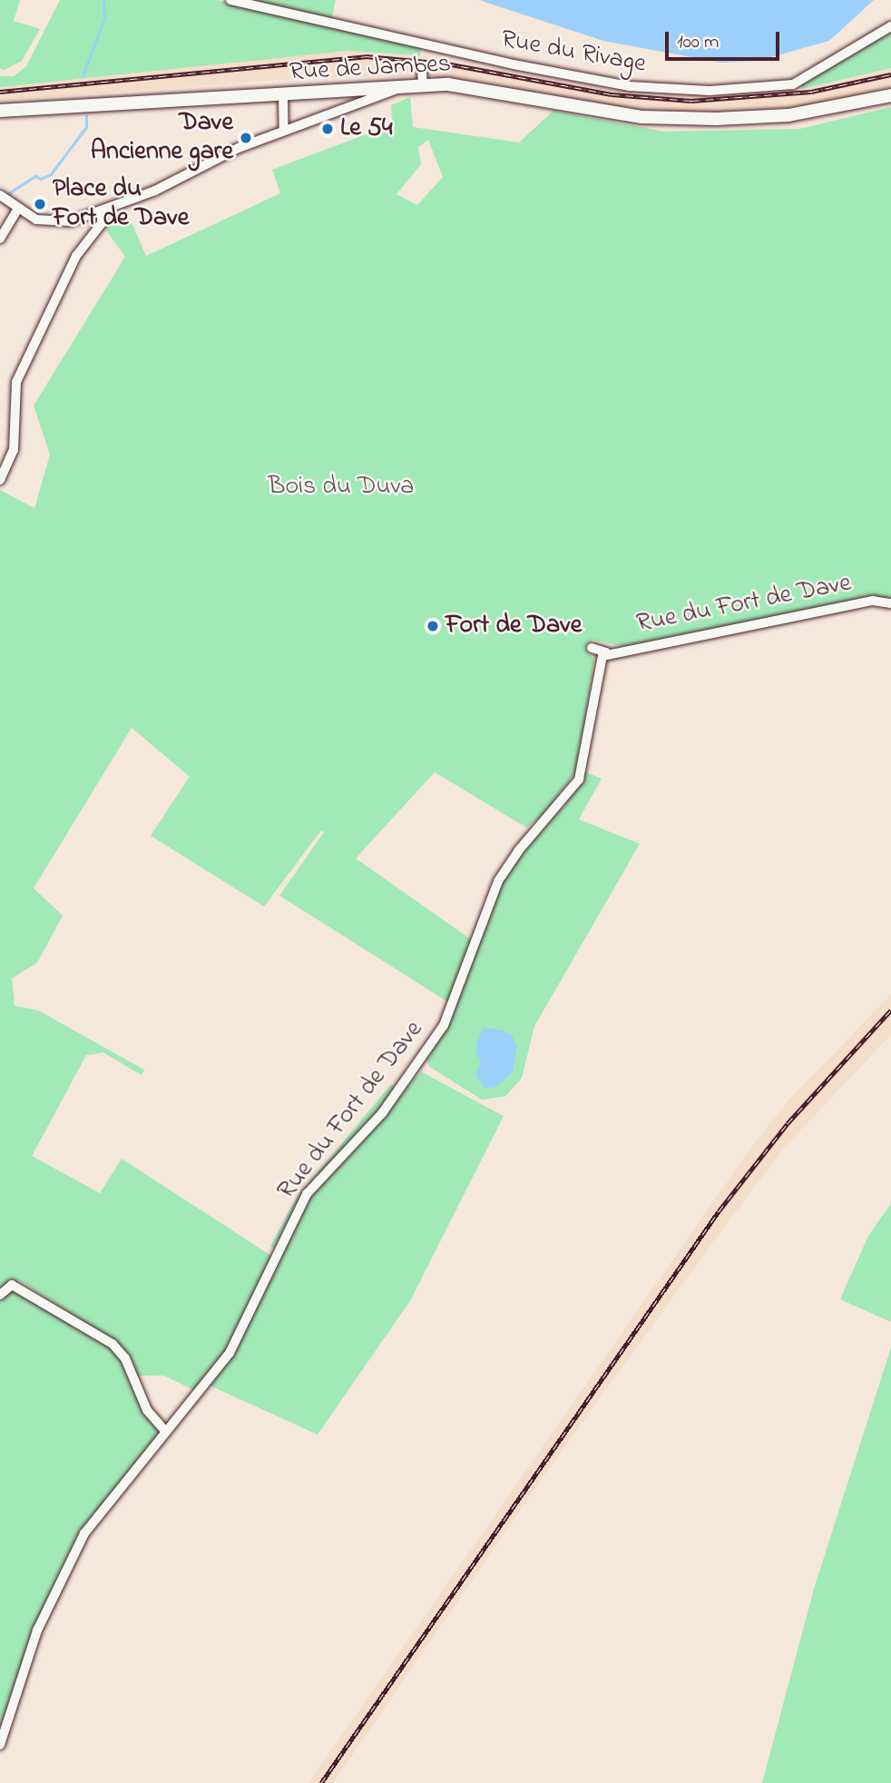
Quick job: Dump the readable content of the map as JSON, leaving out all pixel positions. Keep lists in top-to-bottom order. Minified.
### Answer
{"streets":{"main road":["Rue de Jambes"],"street":["Rue du Rivage","Rue du Fort de Dave"]},"parks":["Bois du Duva"],"places":["Le 54","Dave Ancienne gare","Place du Fort de Dave","Fort de Dave"],"scale_bar":"100 m"}
